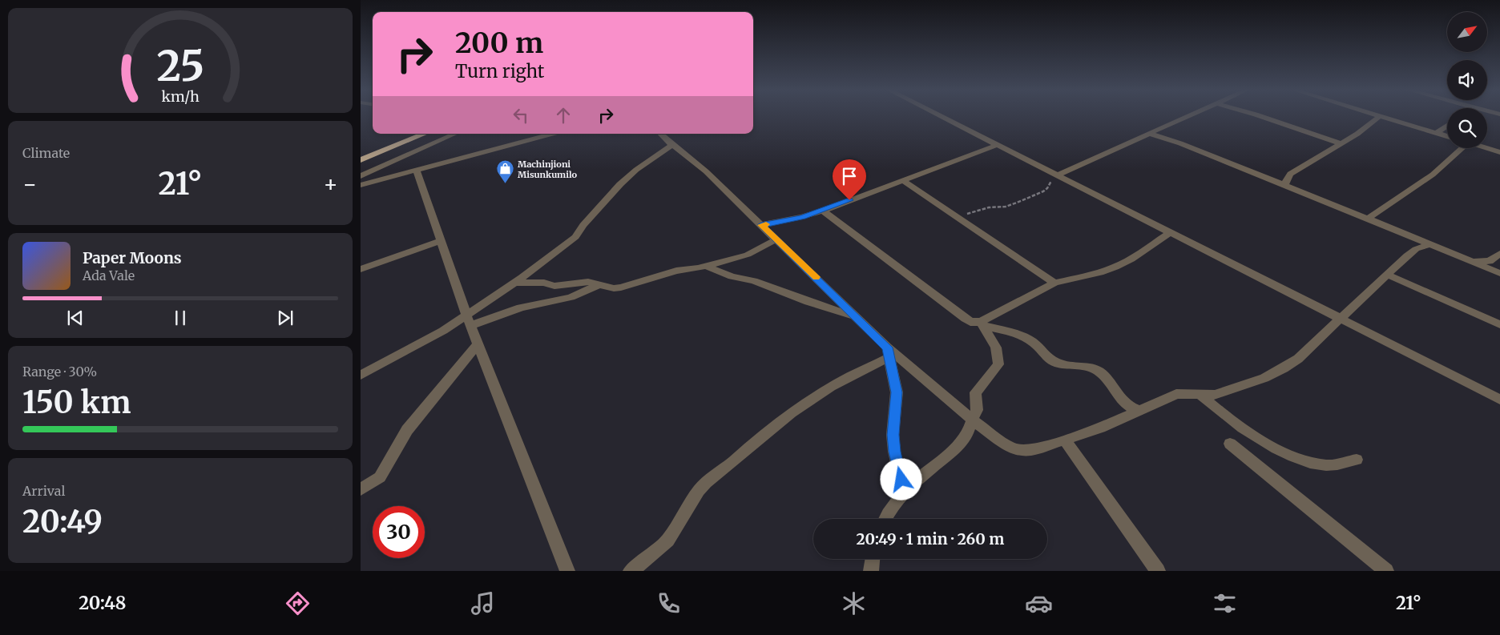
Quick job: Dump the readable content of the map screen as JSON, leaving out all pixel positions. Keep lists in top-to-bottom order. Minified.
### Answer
{"places":{"shop":["Machinjioni Misunkumilo"]},"north":"top right","page":{"turn":["200 m","Turn right"],"tile":["Climate",["Range · 30%","150 km"],["Arrival","20:49"]],"heat":["−","21°","+"],"song":["Paper Moons","Ada Vale"],"limit":"30","trip":"20:49 · 1 min · 260 m","tabs":["20:48","21°"],"gauge":["25","km/h"]}}
